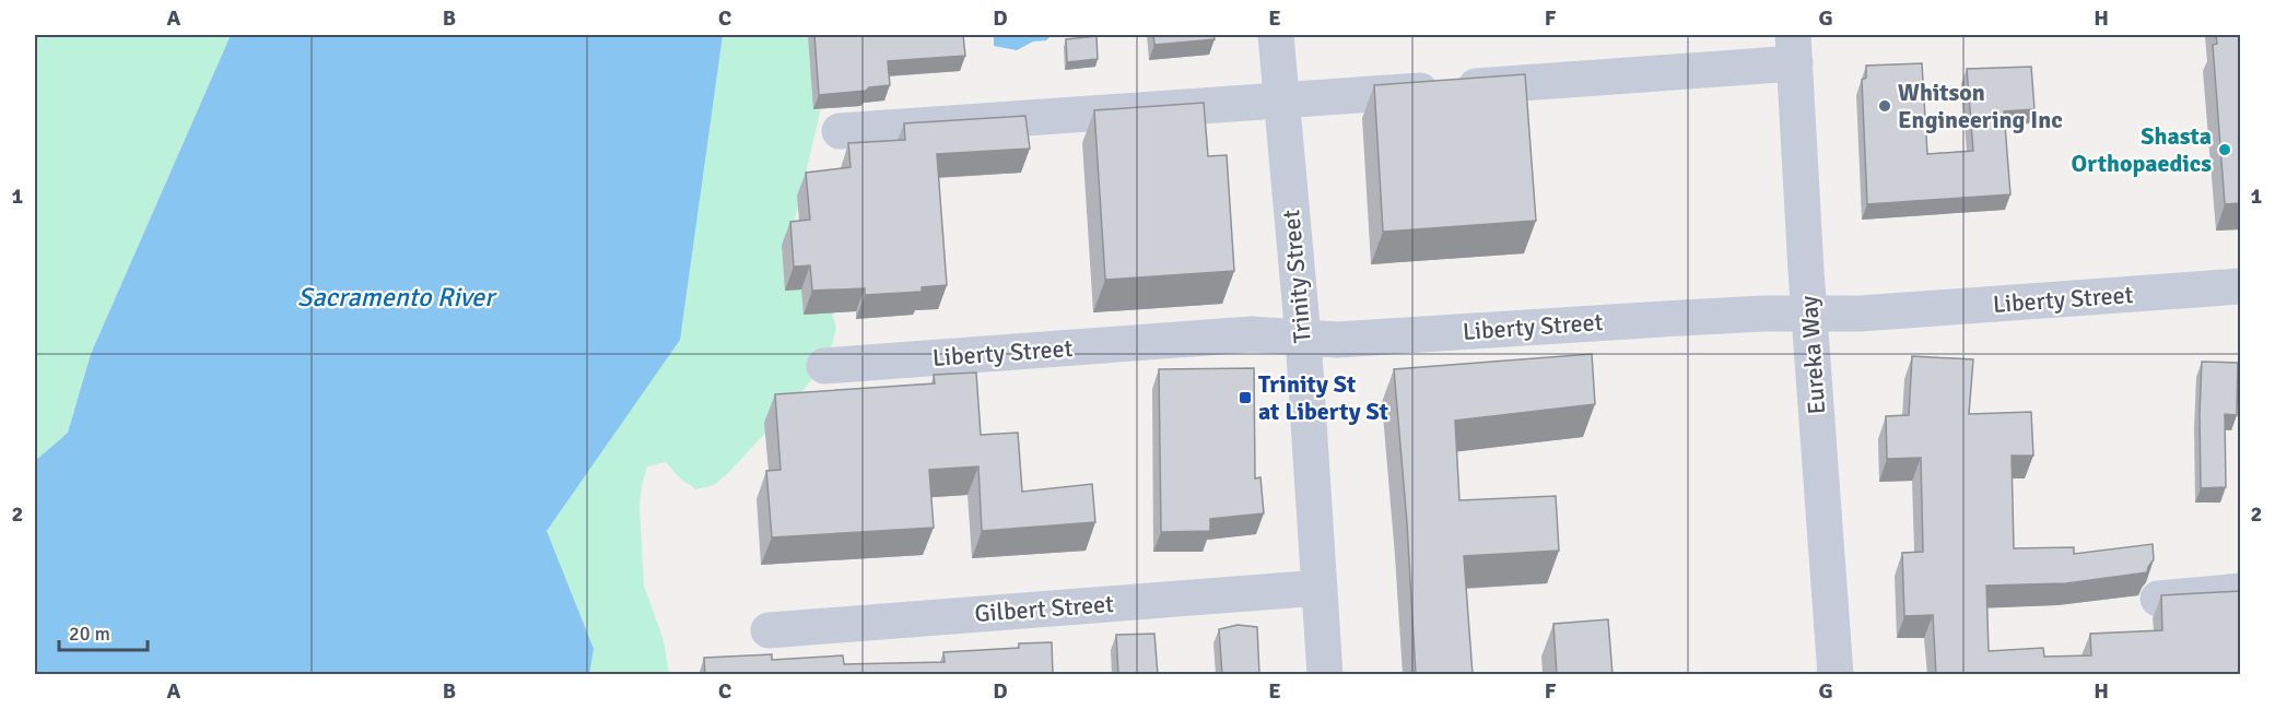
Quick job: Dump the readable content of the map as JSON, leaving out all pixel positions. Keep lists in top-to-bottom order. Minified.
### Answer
{"streets":{"street":["Trinity Street","Liberty Street","Eureka Way","Gilbert Street"]},"crossings":[["Trinity Street","Liberty Street"],["Trinity Street","Gilbert Street"],["Liberty Street","Eureka Way"]],"water":["Sacramento River"],"places":{"other":["Whitson Engineering Inc","Shasta Orthopaedics"],"transit":["Trinity St at Liberty St"]},"scale_bar":"20 m","grid":{"columns":["A","B","C","D","E","F","G","H"],"rows":["1","2"]}}
